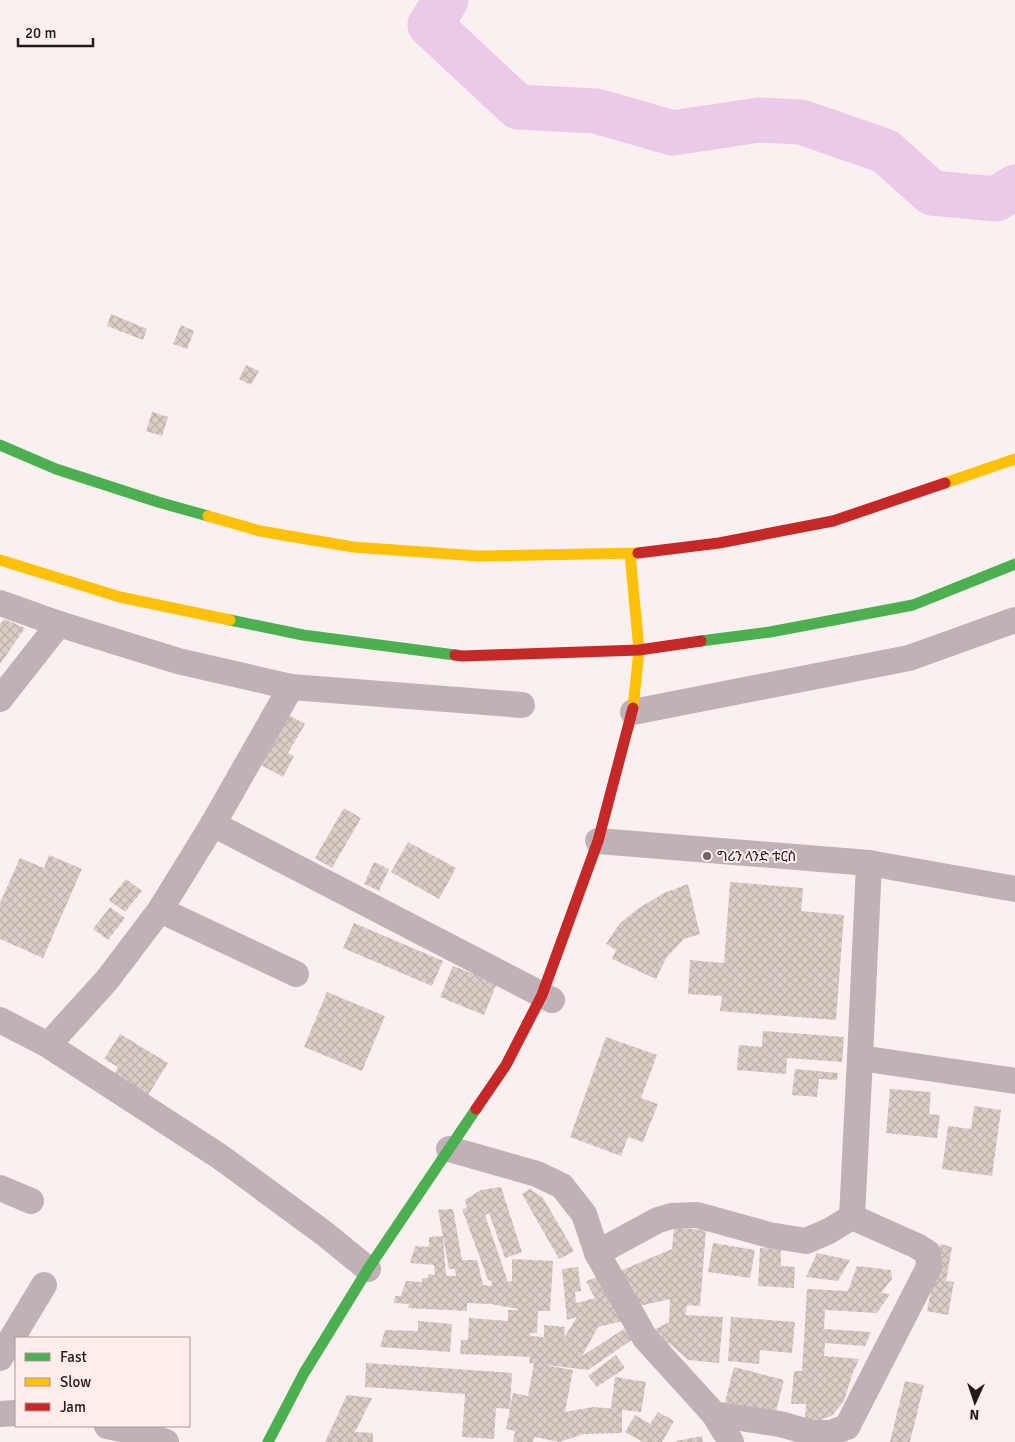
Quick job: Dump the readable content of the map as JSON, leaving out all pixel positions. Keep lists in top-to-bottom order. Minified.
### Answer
{"places":["ግሪን ላንድ ቱርስ"],"legend":["Fast","Slow","Jam"],"scale_bar":"20 m","north":"bottom"}
